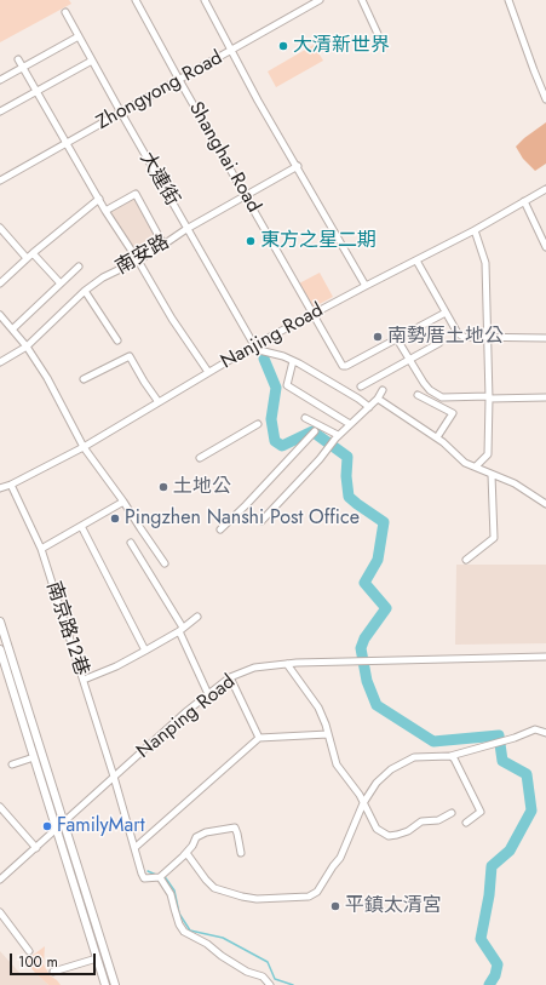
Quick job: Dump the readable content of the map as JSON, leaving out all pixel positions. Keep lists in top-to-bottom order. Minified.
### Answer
{"streets":{"street":["Zhongyong Road","Shanghai Road","大連街","南安路","Nanjing Road","南京路12巷","Nanping Road"]},"crossings":[["Zhongyong Road","Shanghai Road"],["Zhongyong Road","大連街"],["Shanghai Road","南安路"],["Shanghai Road","Nanjing Road"],["大連街","南安路"],["大連街","Nanjing Road"],["Nanjing Road","南京路12巷"],["南京路12巷","Nanping Road"]],"places":["大清新世界","東方之星二期","南勢厝土地公","土地公","Pingzhen Nanshi Post Office","FamilyMart","平鎮太清宮"],"scale_bar":"100 m"}
